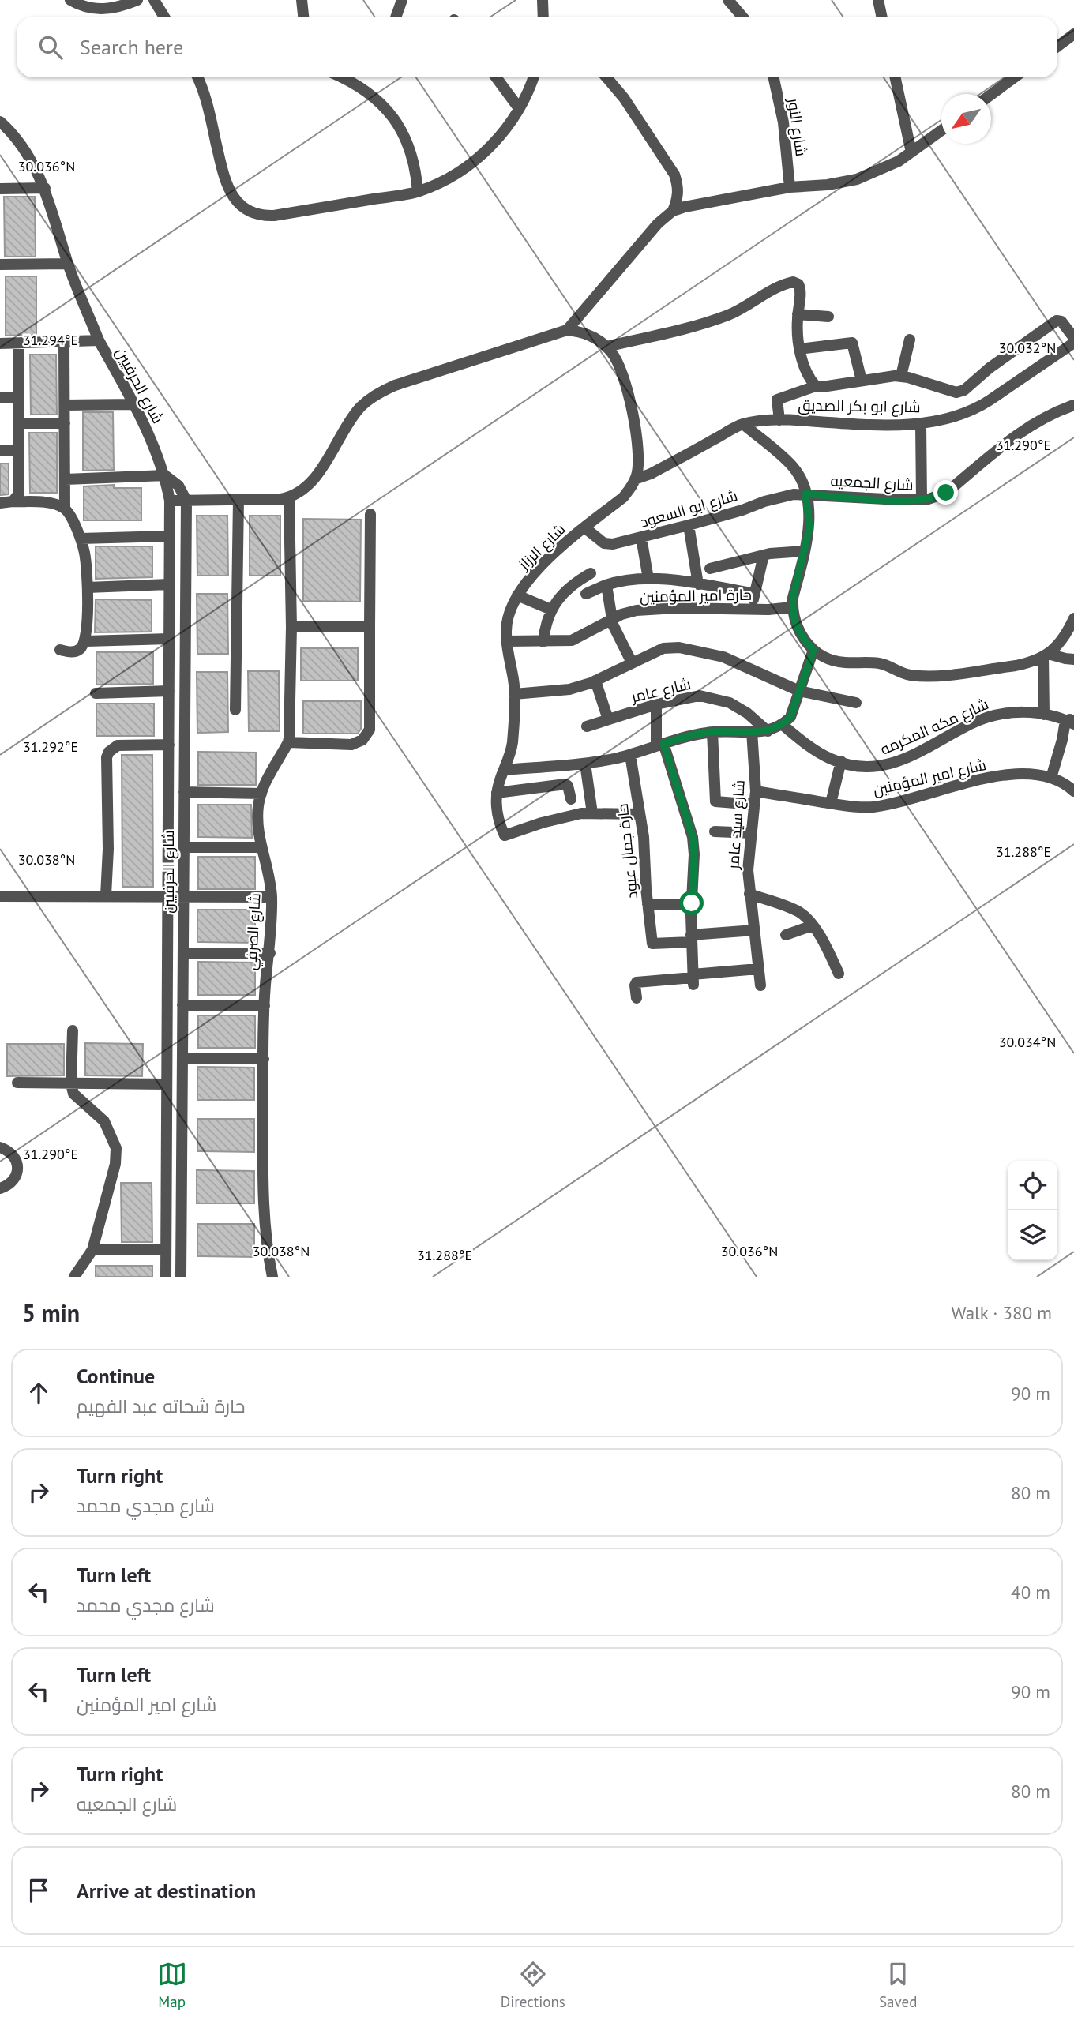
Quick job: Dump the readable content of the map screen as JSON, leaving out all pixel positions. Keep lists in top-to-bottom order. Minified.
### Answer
{"streets":{"street":["شارع النور","شارع الحرفيين","شارع ابو بكر الصديق","شارع الجمعيه","شارع ابو السعود","شارع الرزاز","حارة امير المؤمنين","شارع عامر","شارع مكه المكرمه","شارع امير المؤمنين","شارع سيد عامر","حارة جمال عبود","شارع الصرفي"]},"crossings":[["شارع ابو بكر الصديق","شارع الرزاز"],["شارع الجمعيه","شارع ابو السعود"],["شارع ابو السعود","شارع الرزاز"],["شارع الرزاز","حارة امير المؤمنين"],["شارع امير المؤمنين","شارع سيد عامر"]],"north":"bottom left","page":{"search":"Search here","heading":["5 min","Walk · 380 m"],"list":[["Continue","حارة شحاته عبد الفهيم","90 m"],["Turn right","شارع مجدي محمد","80 m"],["Turn left","شارع مجدي محمد","40 m"],["Turn left","شارع امير المؤمنين","90 m"],["Turn right","شارع الجمعيه","80 m"],"Arrive at destination"],"nav":["Map","Directions","Saved"]},"coordinates":["30.036°N","31.294°E","30.032°N","31.290°E","31.292°E","31.288°E","30.038°N","30.034°N"]}
